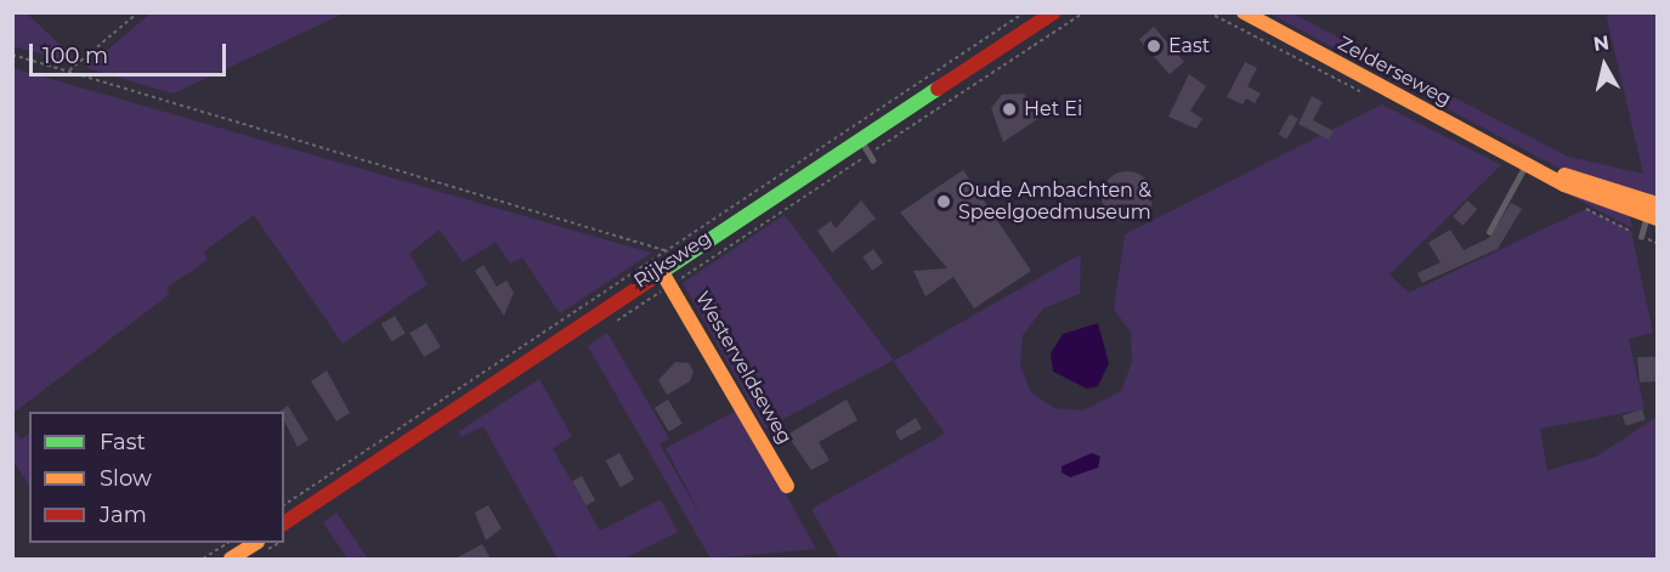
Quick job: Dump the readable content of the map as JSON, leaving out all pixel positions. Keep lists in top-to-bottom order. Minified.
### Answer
{"streets":{"main road":["Zelderseweg","Rijksweg","Westerveldseweg"]},"crossings":[["Rijksweg","Westerveldseweg"]],"places":["East","Het Ei","Oude Ambachten & Speelgoedmuseum"],"legend":["Fast","Slow","Jam"],"scale_bar":"100 m","north":"top"}
